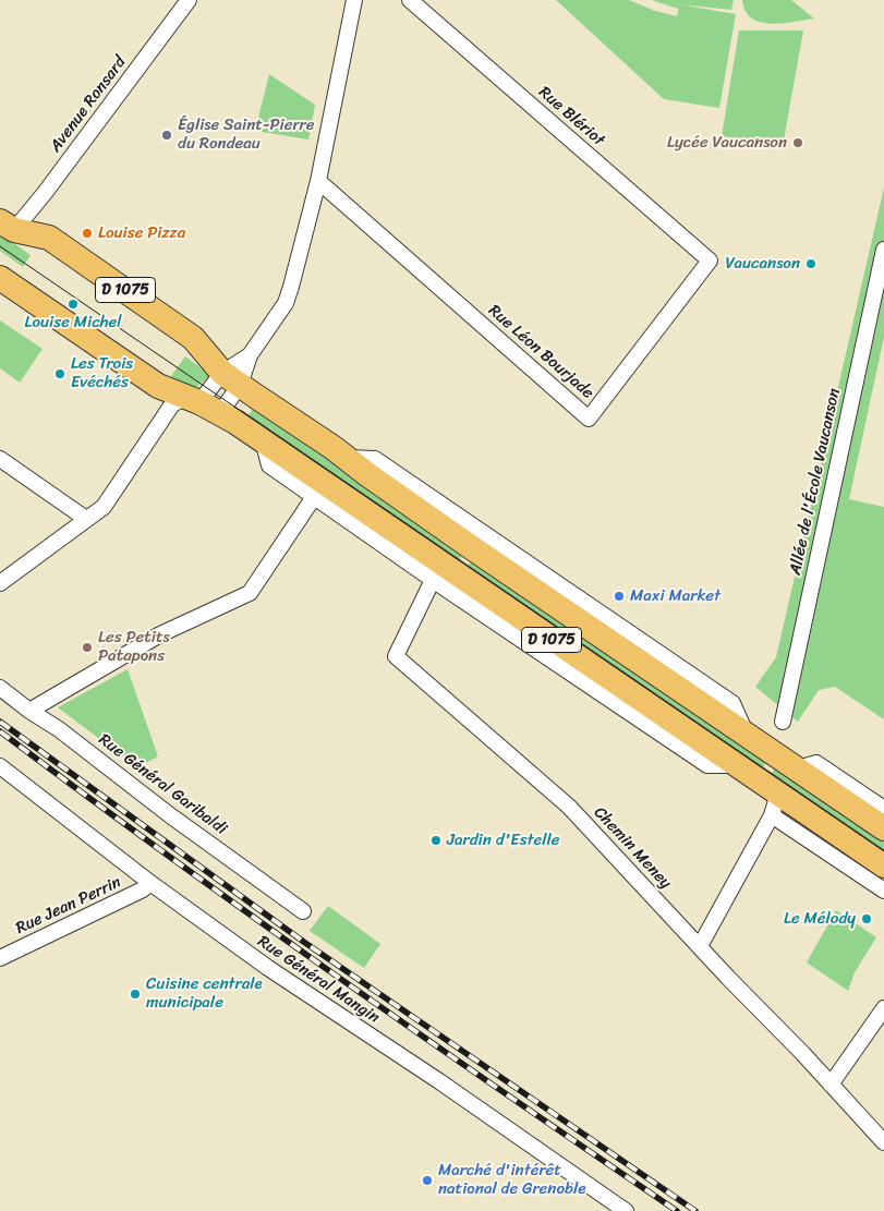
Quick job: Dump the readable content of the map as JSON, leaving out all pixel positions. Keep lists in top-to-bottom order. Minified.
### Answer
{"streets":{"main road":["D 1075"],"street":["Avenue Ronsard","Rue Blériot","Rue Léon Bourjade","Allée de l'École Vaucanson","Rue Général Garibaldi","Chemin Meney","Rue Jean Perrin","Rue Général Mangin"]},"crossings":[["Avenue Ronsard","D 1075"],["Rue Blériot","Rue Léon Bourjade"],["Rue Jean Perrin","Rue Général Mangin"]],"places":["Église Saint-Pierre du Rondeau","Lycée Vaucanson","Louise Pizza","Vaucanson","Louise Michel","Les Trois Evéchés","Maxi Market","Les Petits Patapons","Jardin d'Estelle","Le Mélody","Cuisine centrale municipale","Marché d'intérêt national de Grenoble"]}
